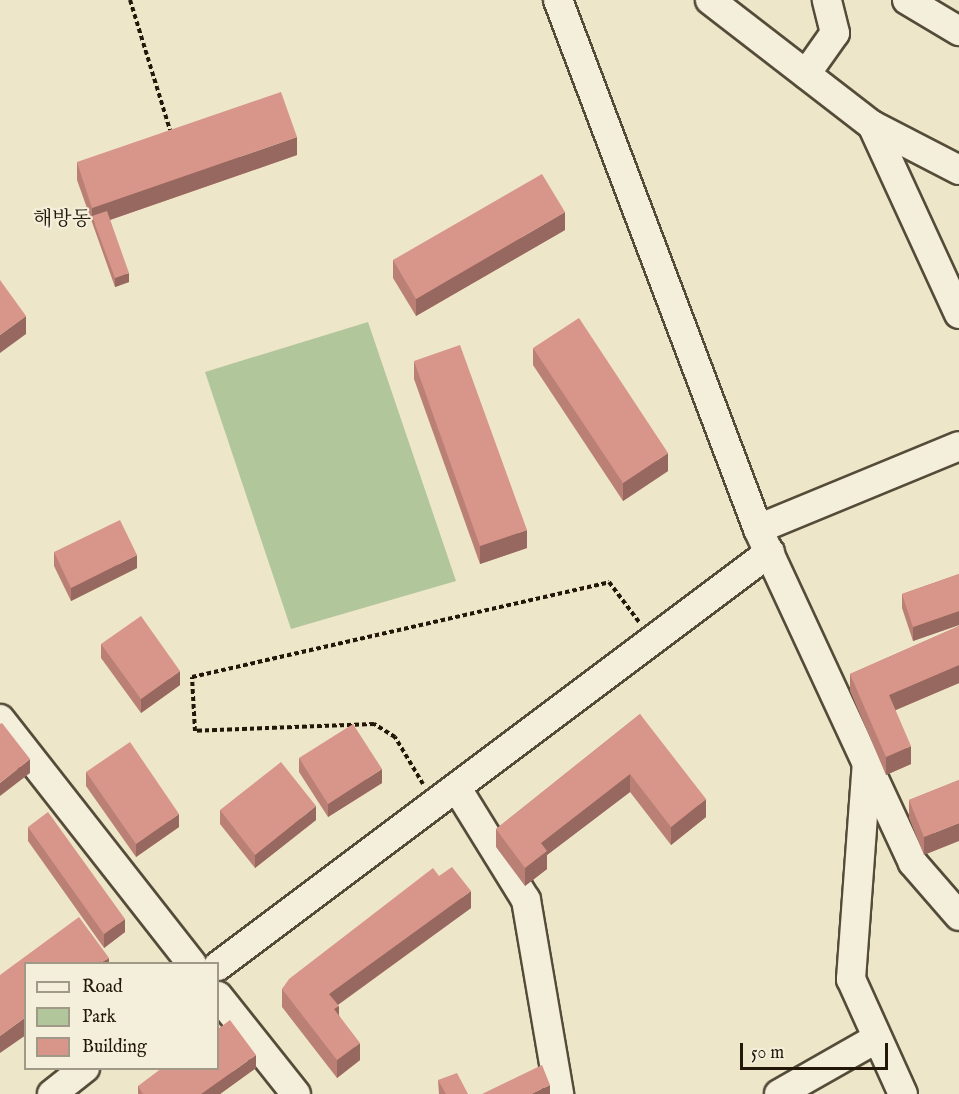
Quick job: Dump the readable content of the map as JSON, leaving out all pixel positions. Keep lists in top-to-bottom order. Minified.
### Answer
{"districts":["해방동"],"legend":["Road","Park","Building"],"scale_bar":"50 m"}
